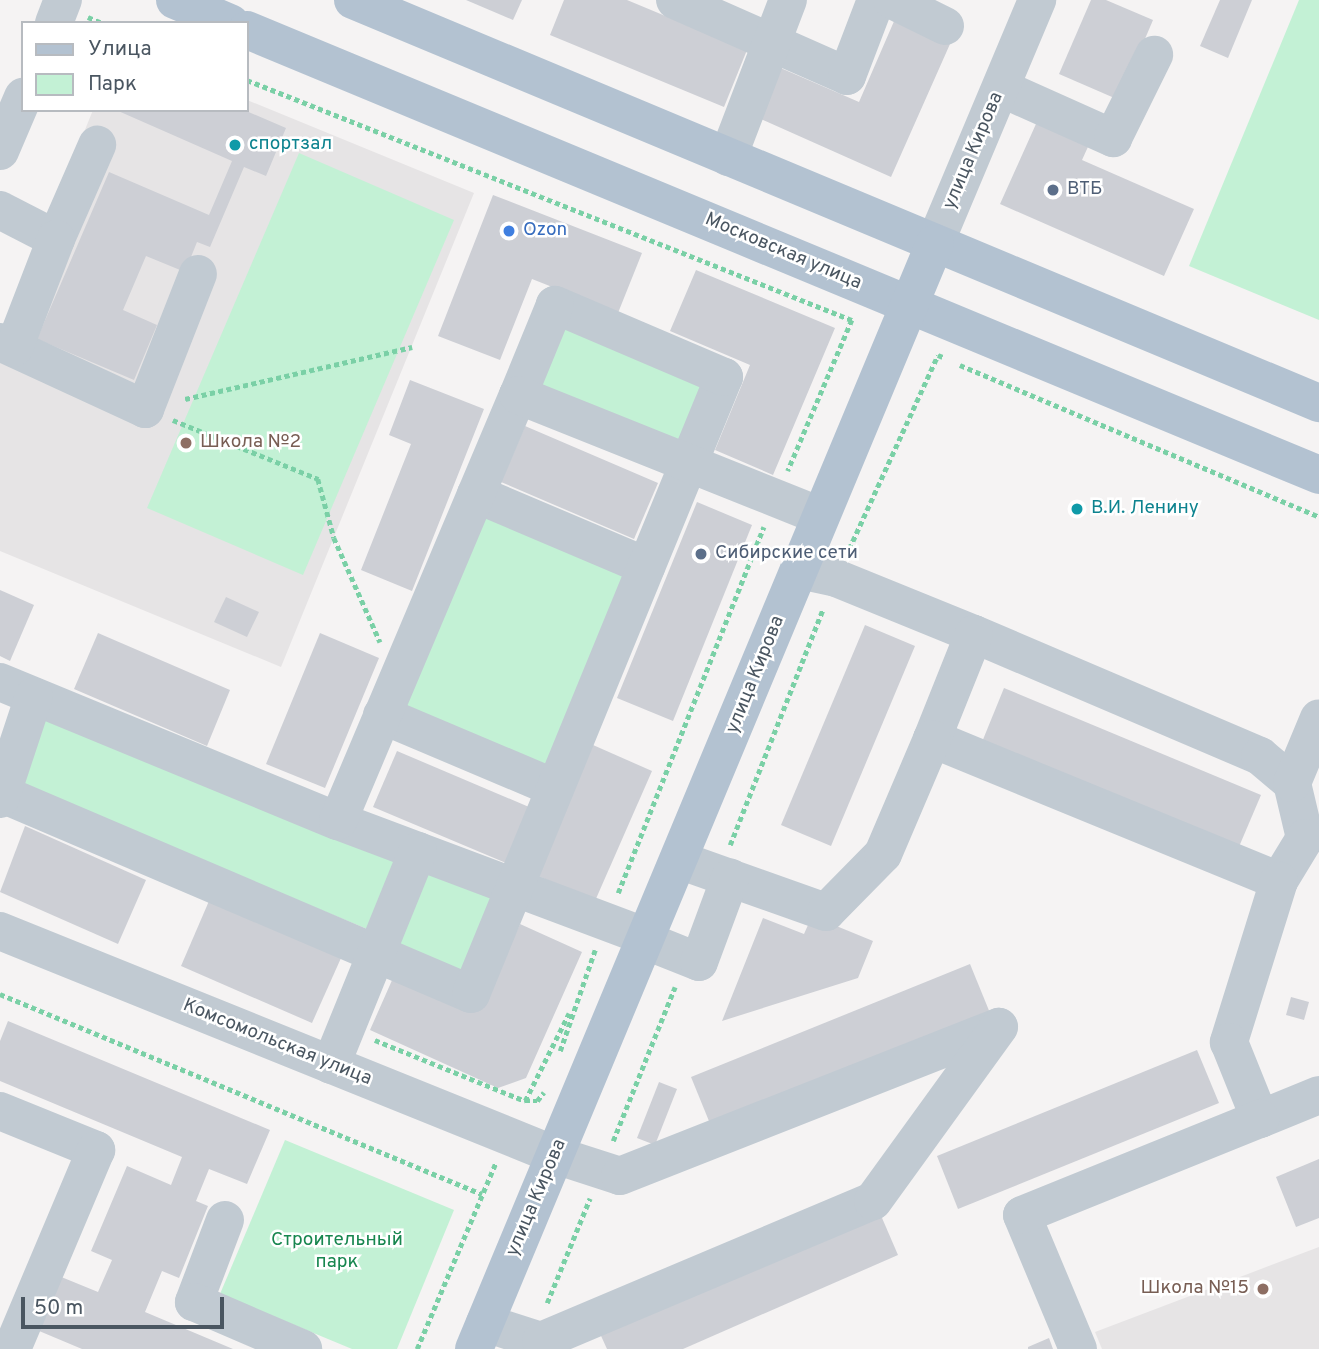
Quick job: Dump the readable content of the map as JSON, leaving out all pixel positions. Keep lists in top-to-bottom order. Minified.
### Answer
{"streets":{"main road":["улица Кирова","Московская улица"],"street":["Комсомольская улица"]},"crossings":[["улица Кирова","Московская улица"],["улица Кирова","Комсомольская улица"]],"parks":["Строительный парк"],"places":["спортзал","ВТБ","Ozon","Школа №2","В.И. Ленину","Сибирские сети","Школа №15"],"legend":["Улица","Парк"],"scale_bar":"50 m"}
